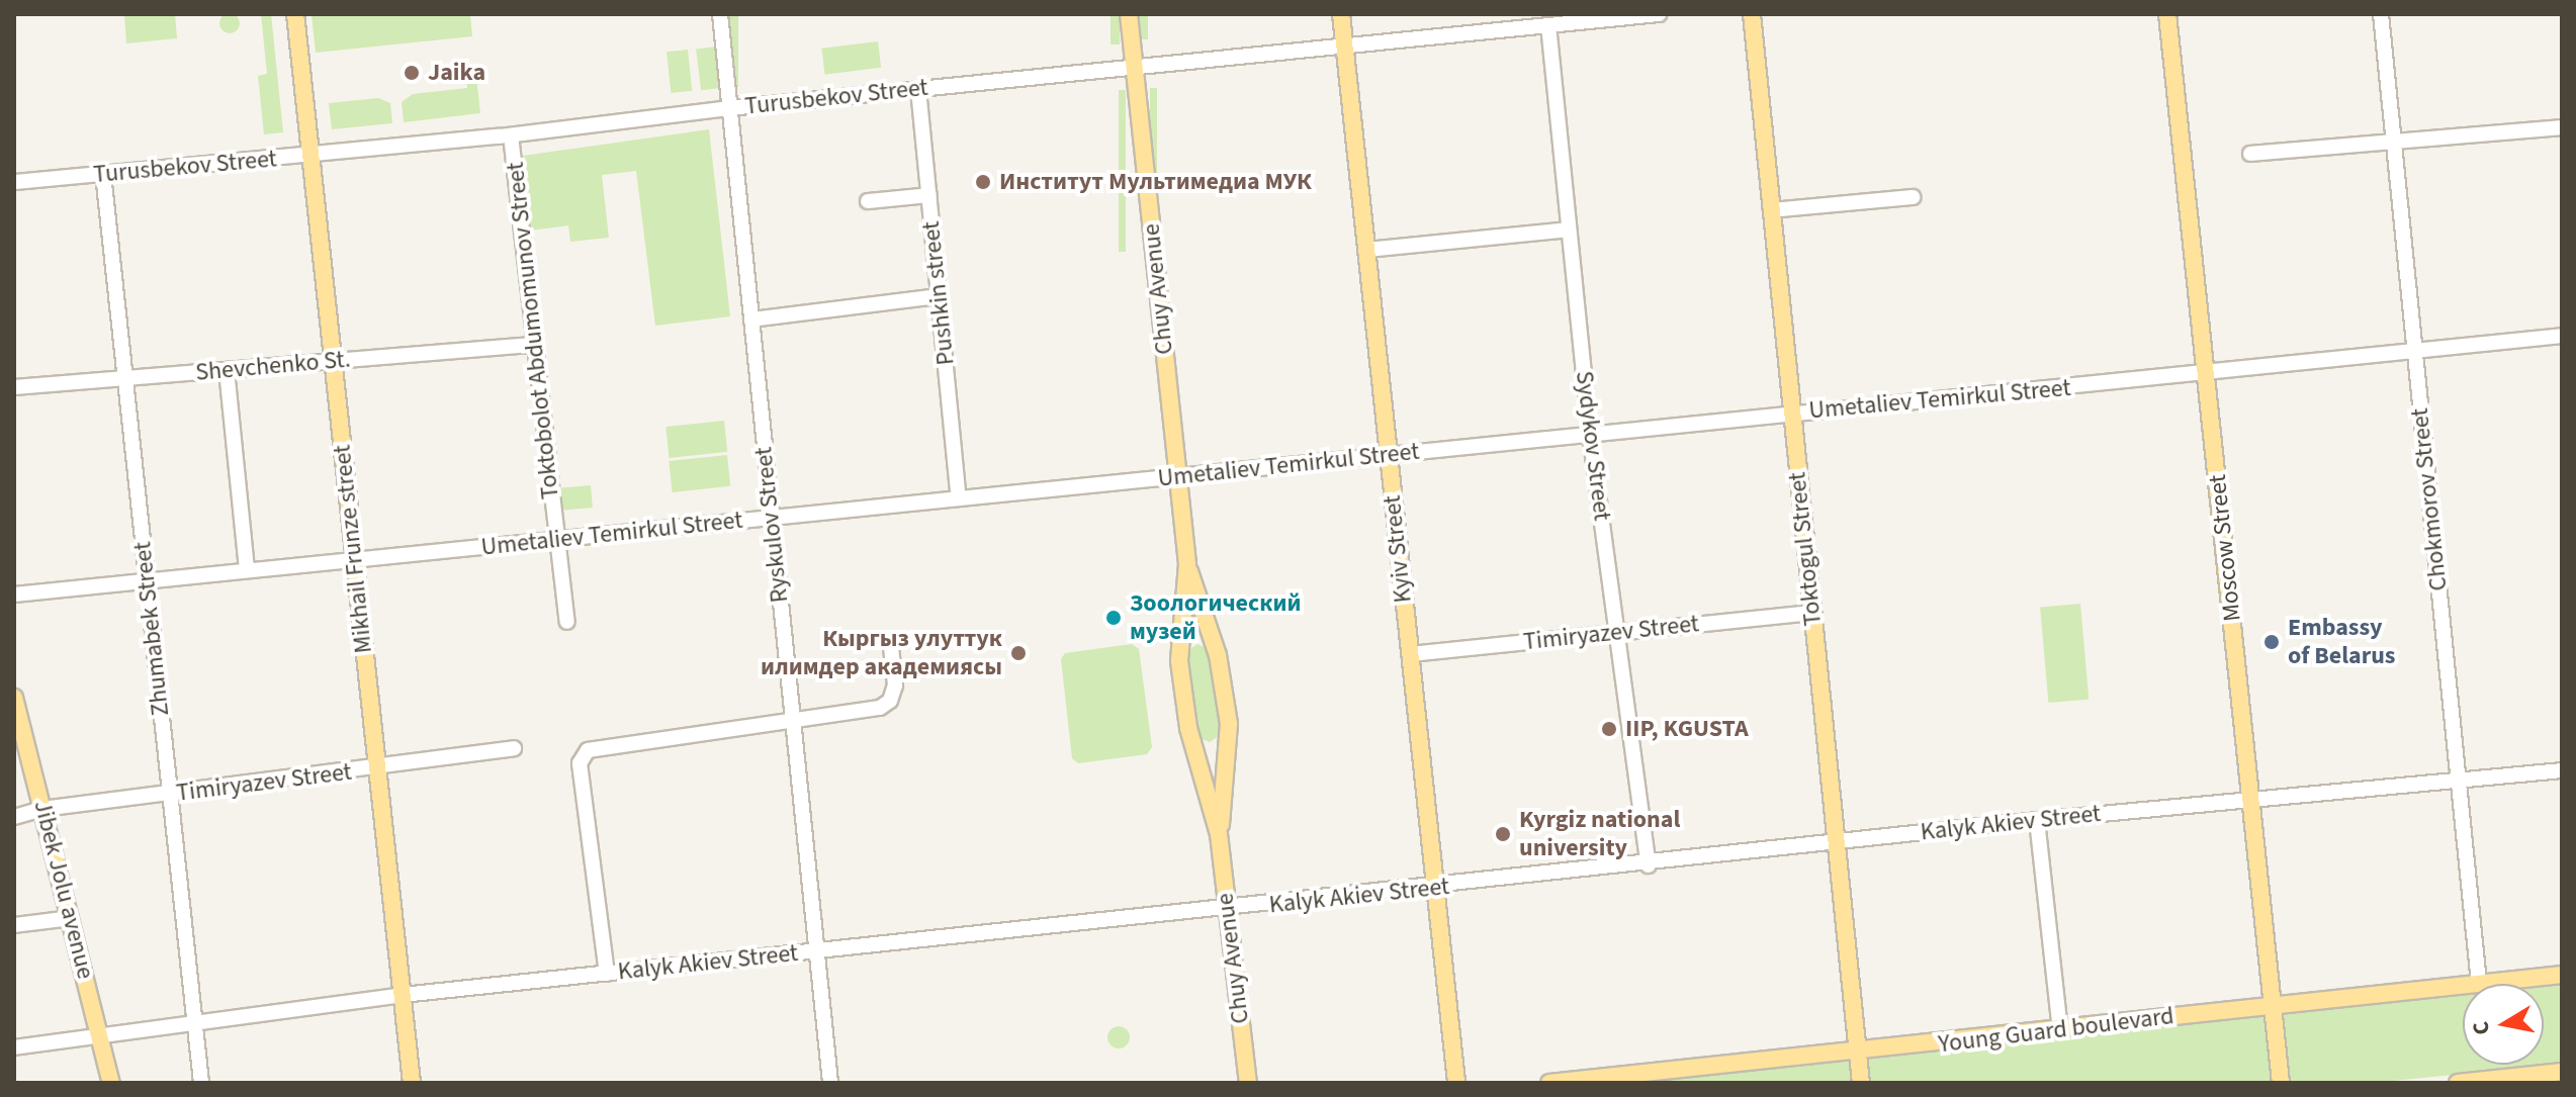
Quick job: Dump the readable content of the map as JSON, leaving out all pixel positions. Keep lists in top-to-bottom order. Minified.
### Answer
{"streets":{"main road":["Chuy Avenue","Moscow Street","Mikhail Frunze street","Kyiv Street","Toktogul Street","Jibek Jolu avenue","Young Guard boulevard"],"street":["Turusbekov Street","Pushkin street","Toktobolot Abdumomunov Street","Shevchenko St.","Umetaliev Temirkul Street","Sydykov Street","Chokmorov Street","Ryskulov Street","Zhumabek Street","Timiryazev Street","Kalyk Akiev Street"]},"crossings":[["Turusbekov Street","Chuy Avenue"],["Turusbekov Street","Pushkin street"],["Turusbekov Street","Toktobolot Abdumomunov Street"],["Turusbekov Street","Sydykov Street"],["Turusbekov Street","Ryskulov Street"],["Turusbekov Street","Mikhail Frunze street"],["Turusbekov Street","Kyiv Street"],["Turusbekov Street","Zhumabek Street"],["Chuy Avenue","Umetaliev Temirkul Street"],["Chuy Avenue","Kalyk Akiev Street"],["Pushkin street","Umetaliev Temirkul Street"],["Toktobolot Abdumomunov Street","Shevchenko St."],["Toktobolot Abdumomunov Street","Umetaliev Temirkul Street"],["Shevchenko St.","Mikhail Frunze street"],["Shevchenko St.","Zhumabek Street"],["Umetaliev Temirkul Street","Sydykov Street"],["Umetaliev Temirkul Street","Chokmorov Street"],["Umetaliev Temirkul Street","Ryskulov Street"],["Umetaliev Temirkul Street","Moscow Street"],["Umetaliev Temirkul Street","Mikhail Frunze street"],["Umetaliev Temirkul Street","Kyiv Street"],["Umetaliev Temirkul Street","Toktogul Street"],["Umetaliev Temirkul Street","Zhumabek Street"],["Sydykov Street","Timiryazev Street"],["Sydykov Street","Kalyk Akiev Street"],["Chokmorov Street","Kalyk Akiev Street"],["Chokmorov Street","Young Guard boulevard"],["Ryskulov Street","Kalyk Akiev Street"],["Moscow Street","Kalyk Akiev Street"],["Moscow Street","Young Guard boulevard"],["Mikhail Frunze street","Timiryazev Street"],["Mikhail Frunze street","Kalyk Akiev Street"],["Kyiv Street","Timiryazev Street"],["Kyiv Street","Kalyk Akiev Street"],["Toktogul Street","Timiryazev Street"],["Toktogul Street","Kalyk Akiev Street"],["Toktogul Street","Young Guard boulevard"],["Zhumabek Street","Timiryazev Street"],["Zhumabek Street","Kalyk Akiev Street"],["Timiryazev Street","Jibek Jolu avenue"],["Kalyk Akiev Street","Jibek Jolu avenue"]],"places":["Jaika","Институт Мультимедиа МУК","Зоологический музей","Embassy of Belarus","Кыргыз улуттук илимдер академиясы","IIP, KGUSTA","Kyrgiz national university"],"north":"left"}
